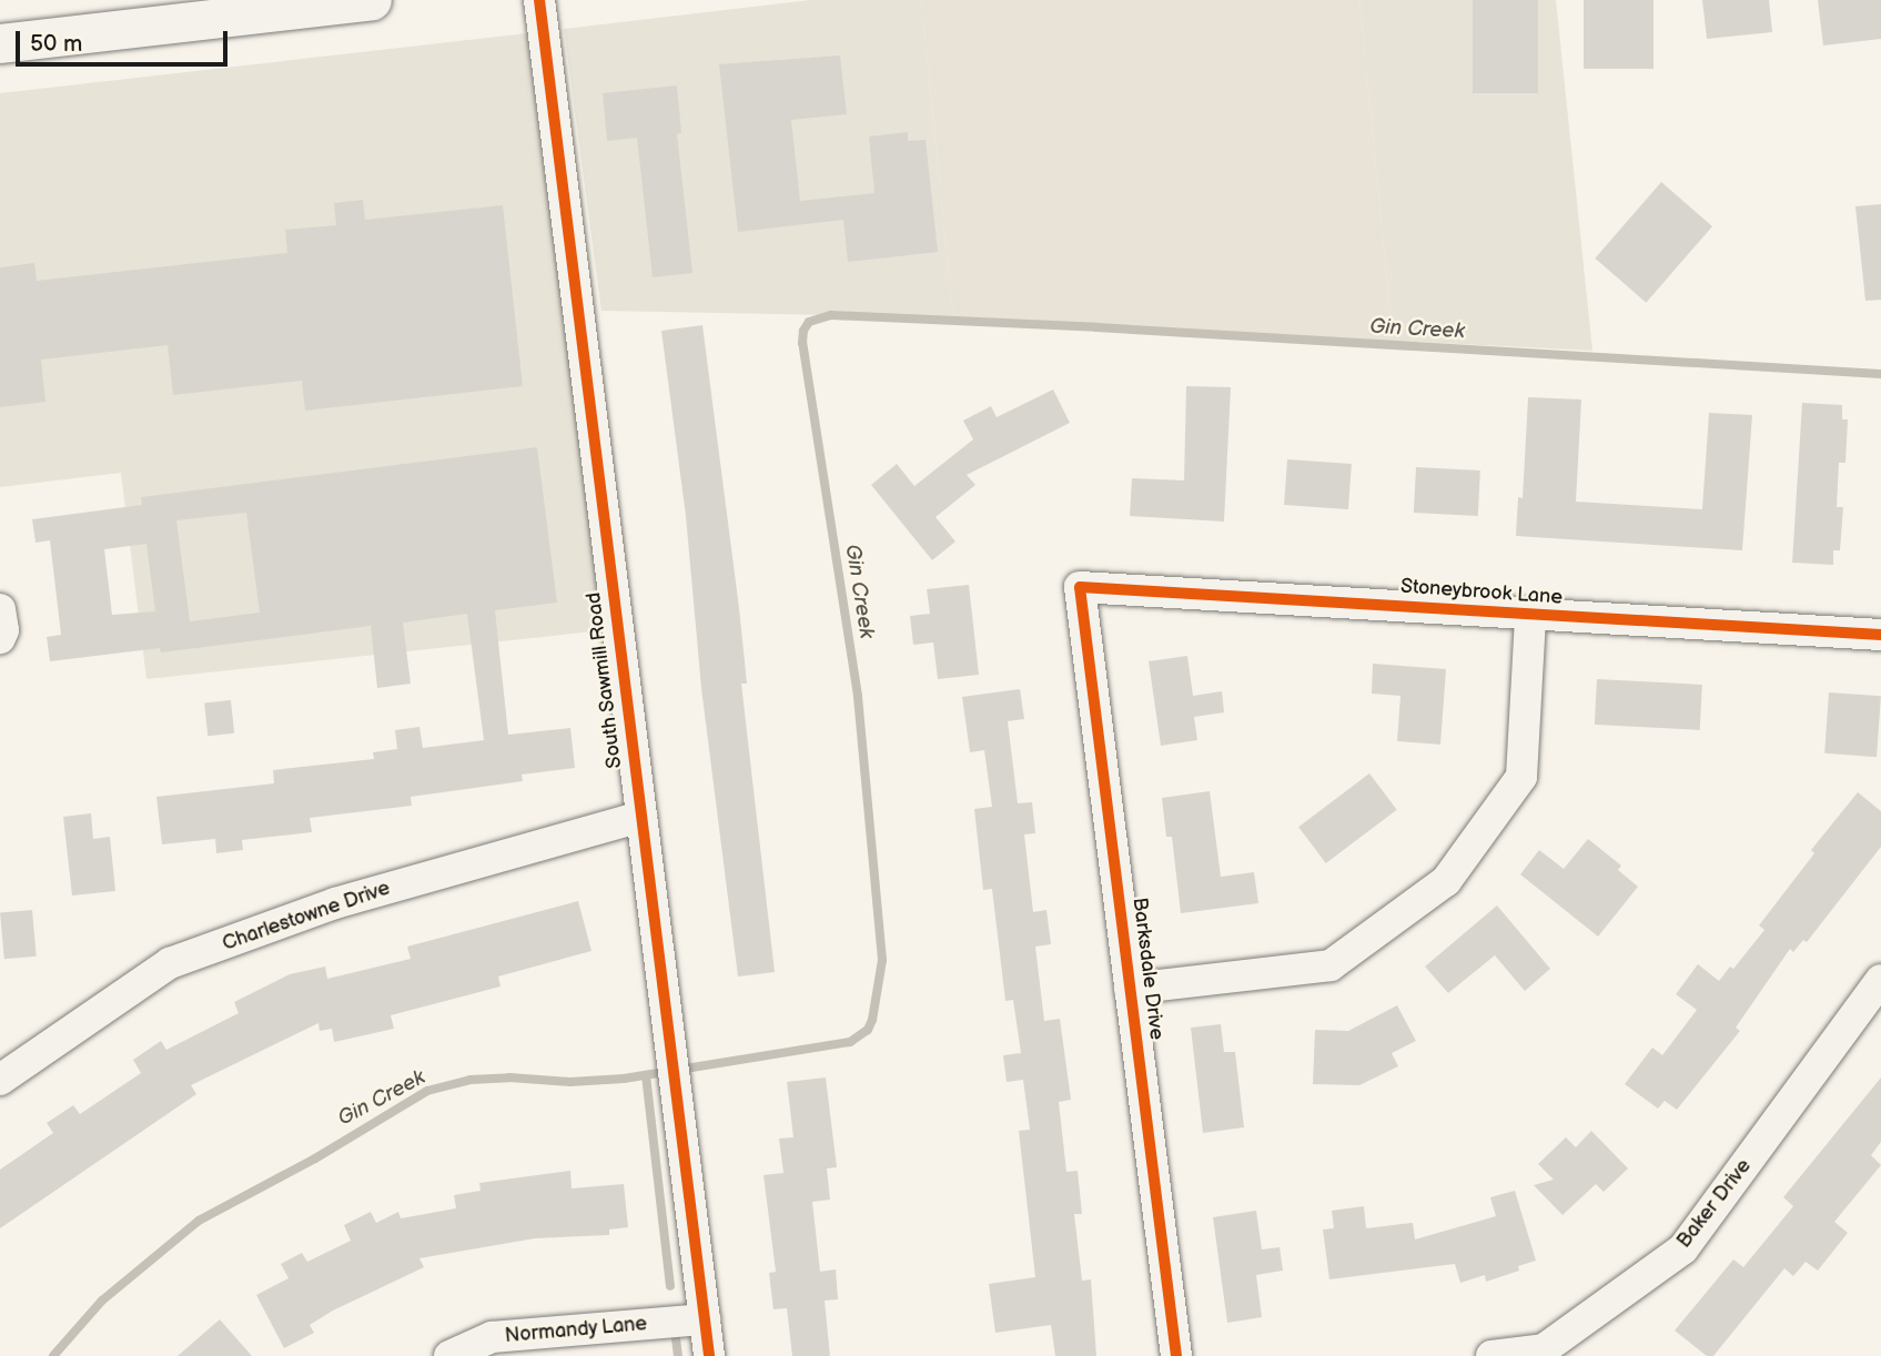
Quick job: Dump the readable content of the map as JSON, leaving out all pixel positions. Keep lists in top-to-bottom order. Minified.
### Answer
{"streets":{"street":["Stoneybrook Lane","South Sawmill Road","Charlestowne Drive","Barksdale Drive","Baker Drive","Normandy Lane"]},"crossings":[["Stoneybrook Lane","Barksdale Drive"],["South Sawmill Road","Charlestowne Drive"],["South Sawmill Road","Normandy Lane"]],"water":["Gin Creek"],"scale_bar":"50 m"}
